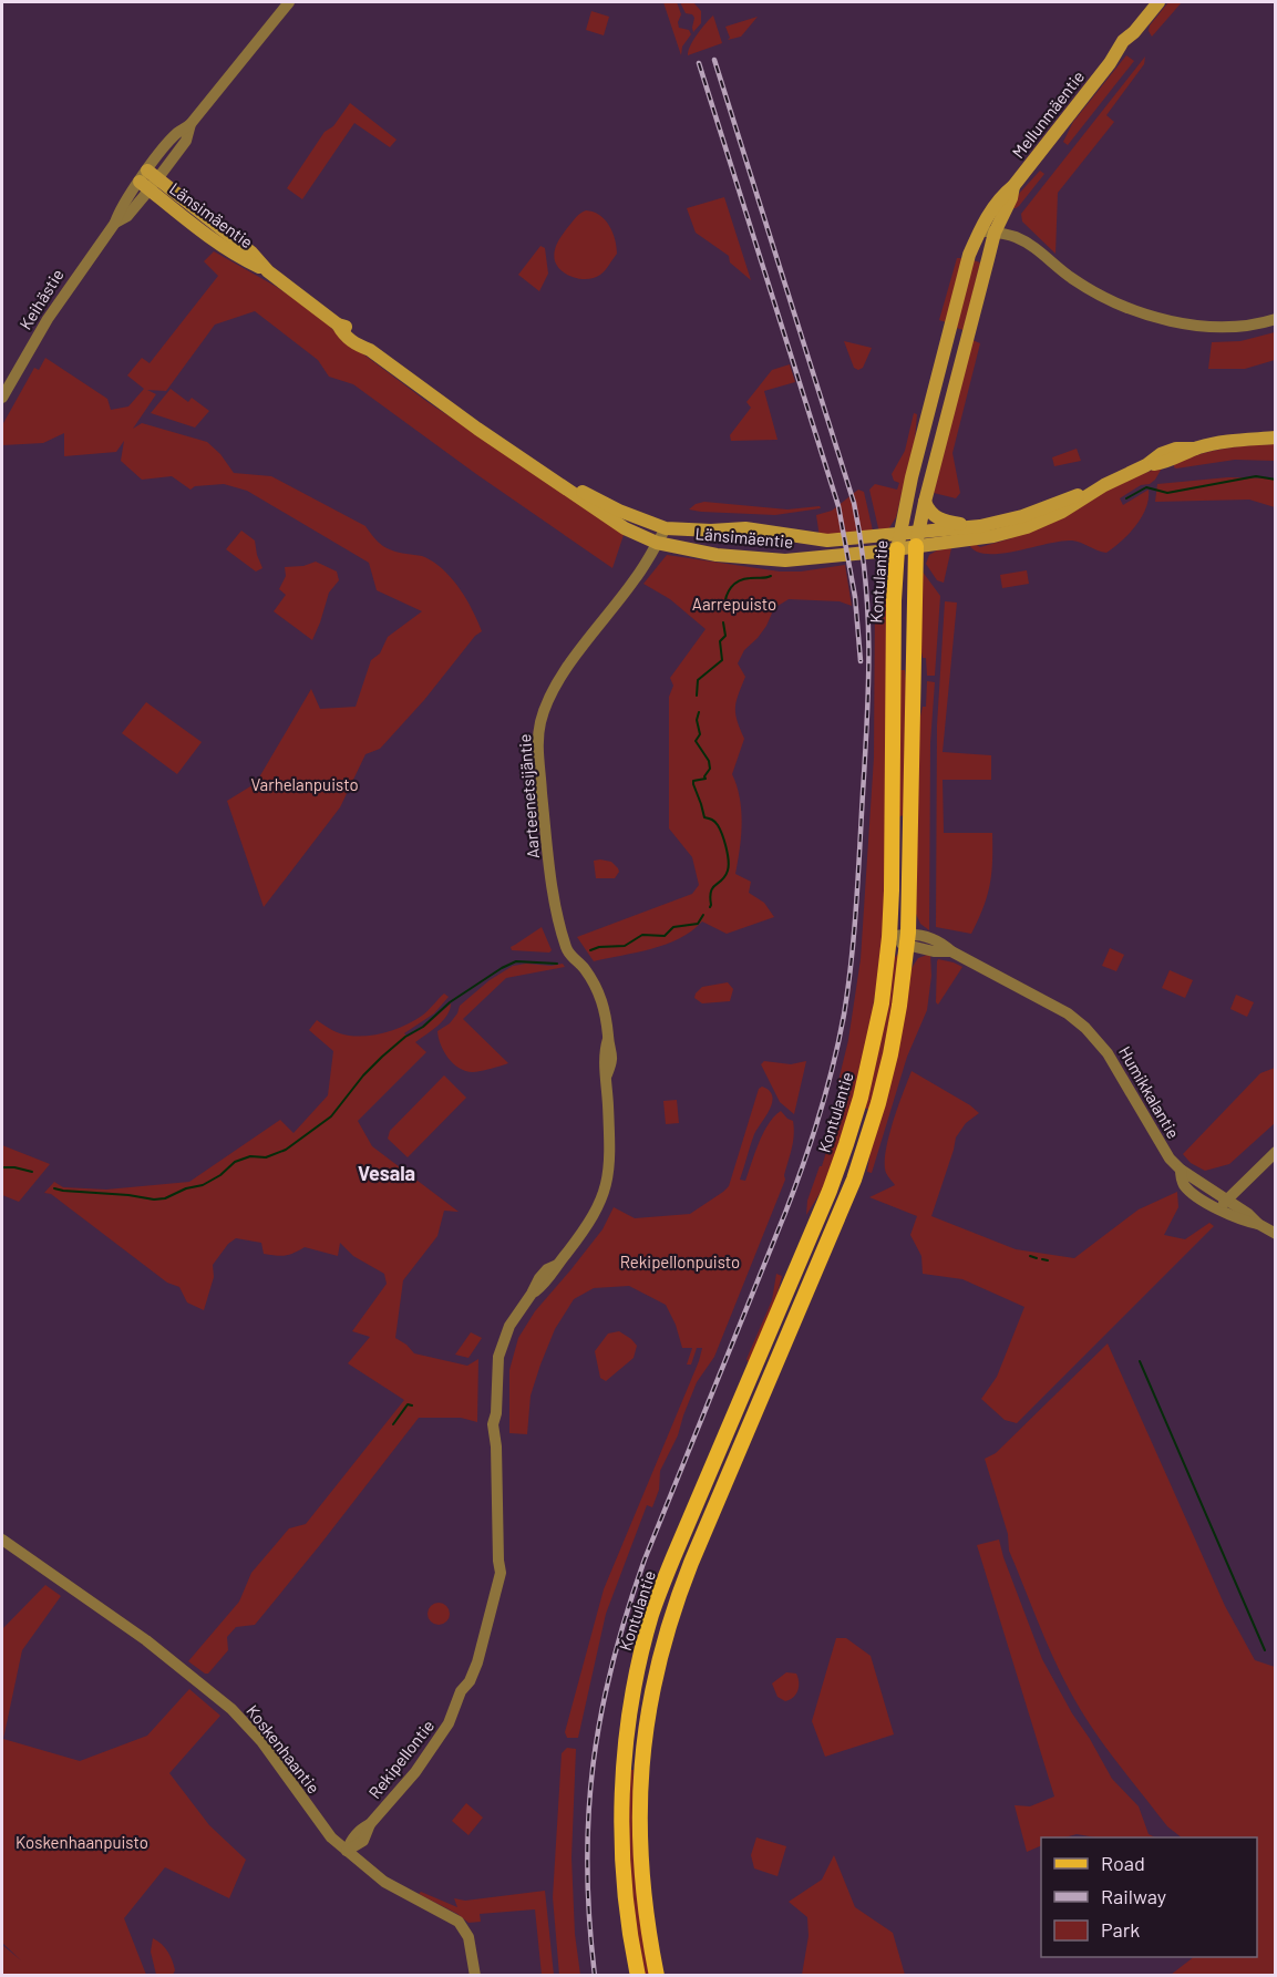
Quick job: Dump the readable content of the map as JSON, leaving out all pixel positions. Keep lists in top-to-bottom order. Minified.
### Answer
{"streets":{"main road":["Mellunmäentie","Länsimäentie","Kontulantie"],"street":["Keihästie","Aarteenetsijäntie","Humikkalantie","Koskenhaantie","Rekipellontie"]},"crossings":[["Mellunmäentie","Kontulantie"],["Länsimäentie","Keihästie"],["Länsimäentie","Kontulantie"],["Länsimäentie","Aarteenetsijäntie"],["Kontulantie","Humikkalantie"],["Aarteenetsijäntie","Rekipellontie"],["Koskenhaantie","Rekipellontie"]],"districts":["Vesala"],"parks":["Aarrepuisto","Varhelanpuisto","Rekipellonpuisto","Koskenhaanpuisto"],"legend":["Road","Railway","Park"]}
